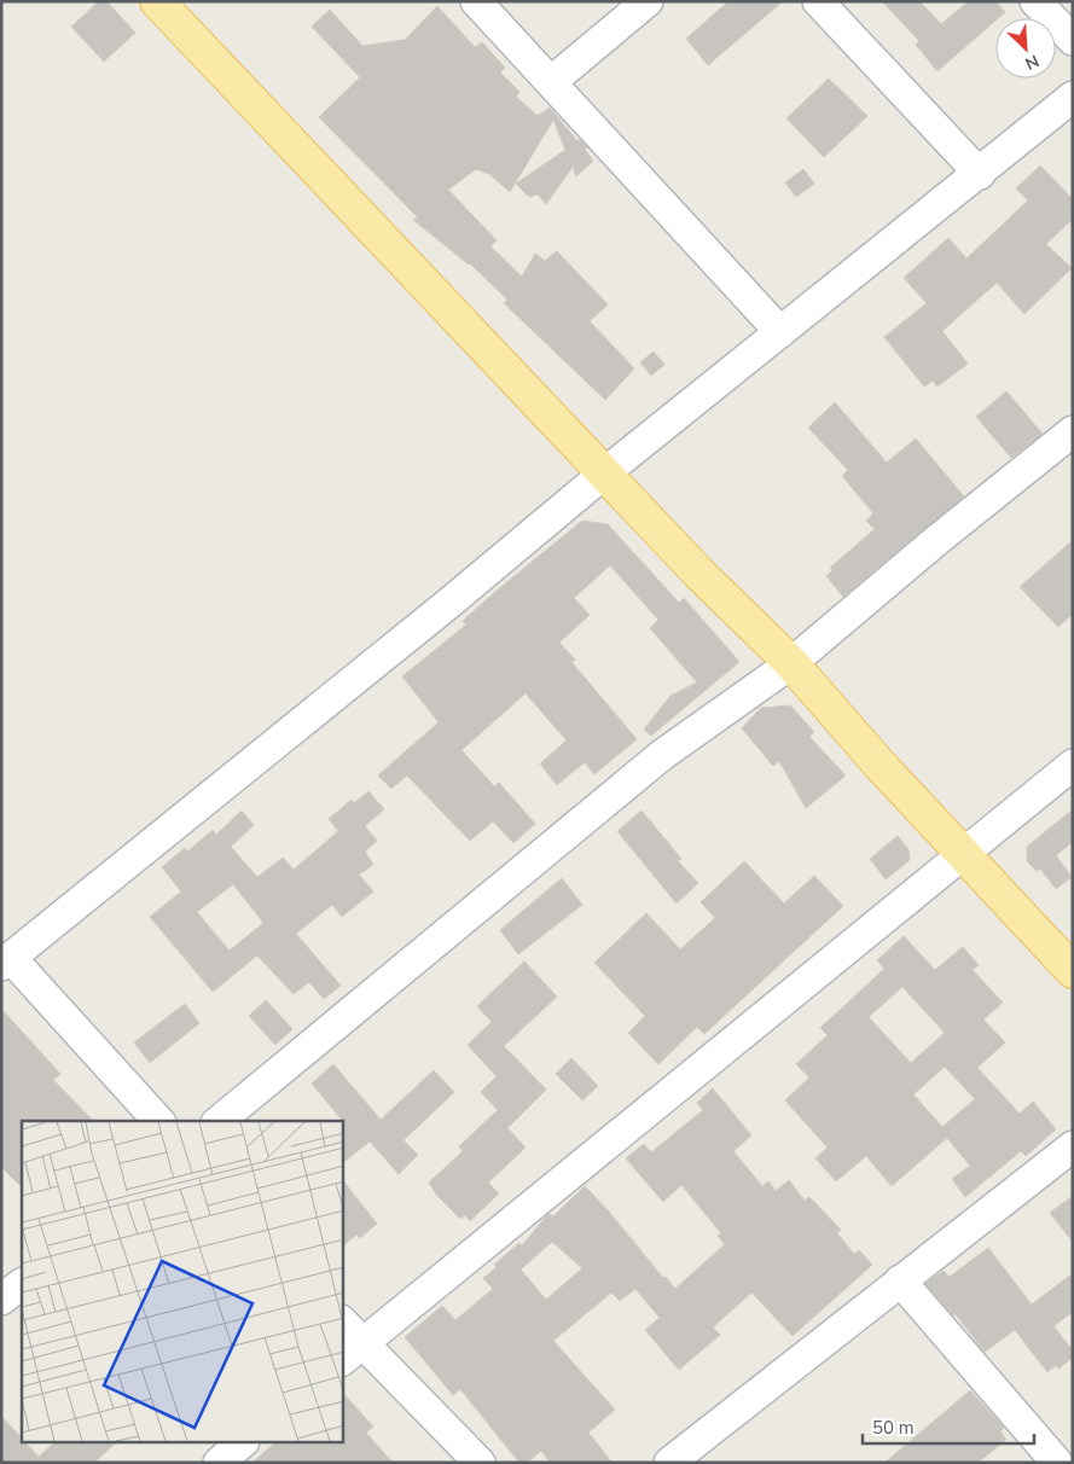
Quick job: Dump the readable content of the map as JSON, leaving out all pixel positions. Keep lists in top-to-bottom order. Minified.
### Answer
{"scale_bar":"50 m","north":"bottom right"}
